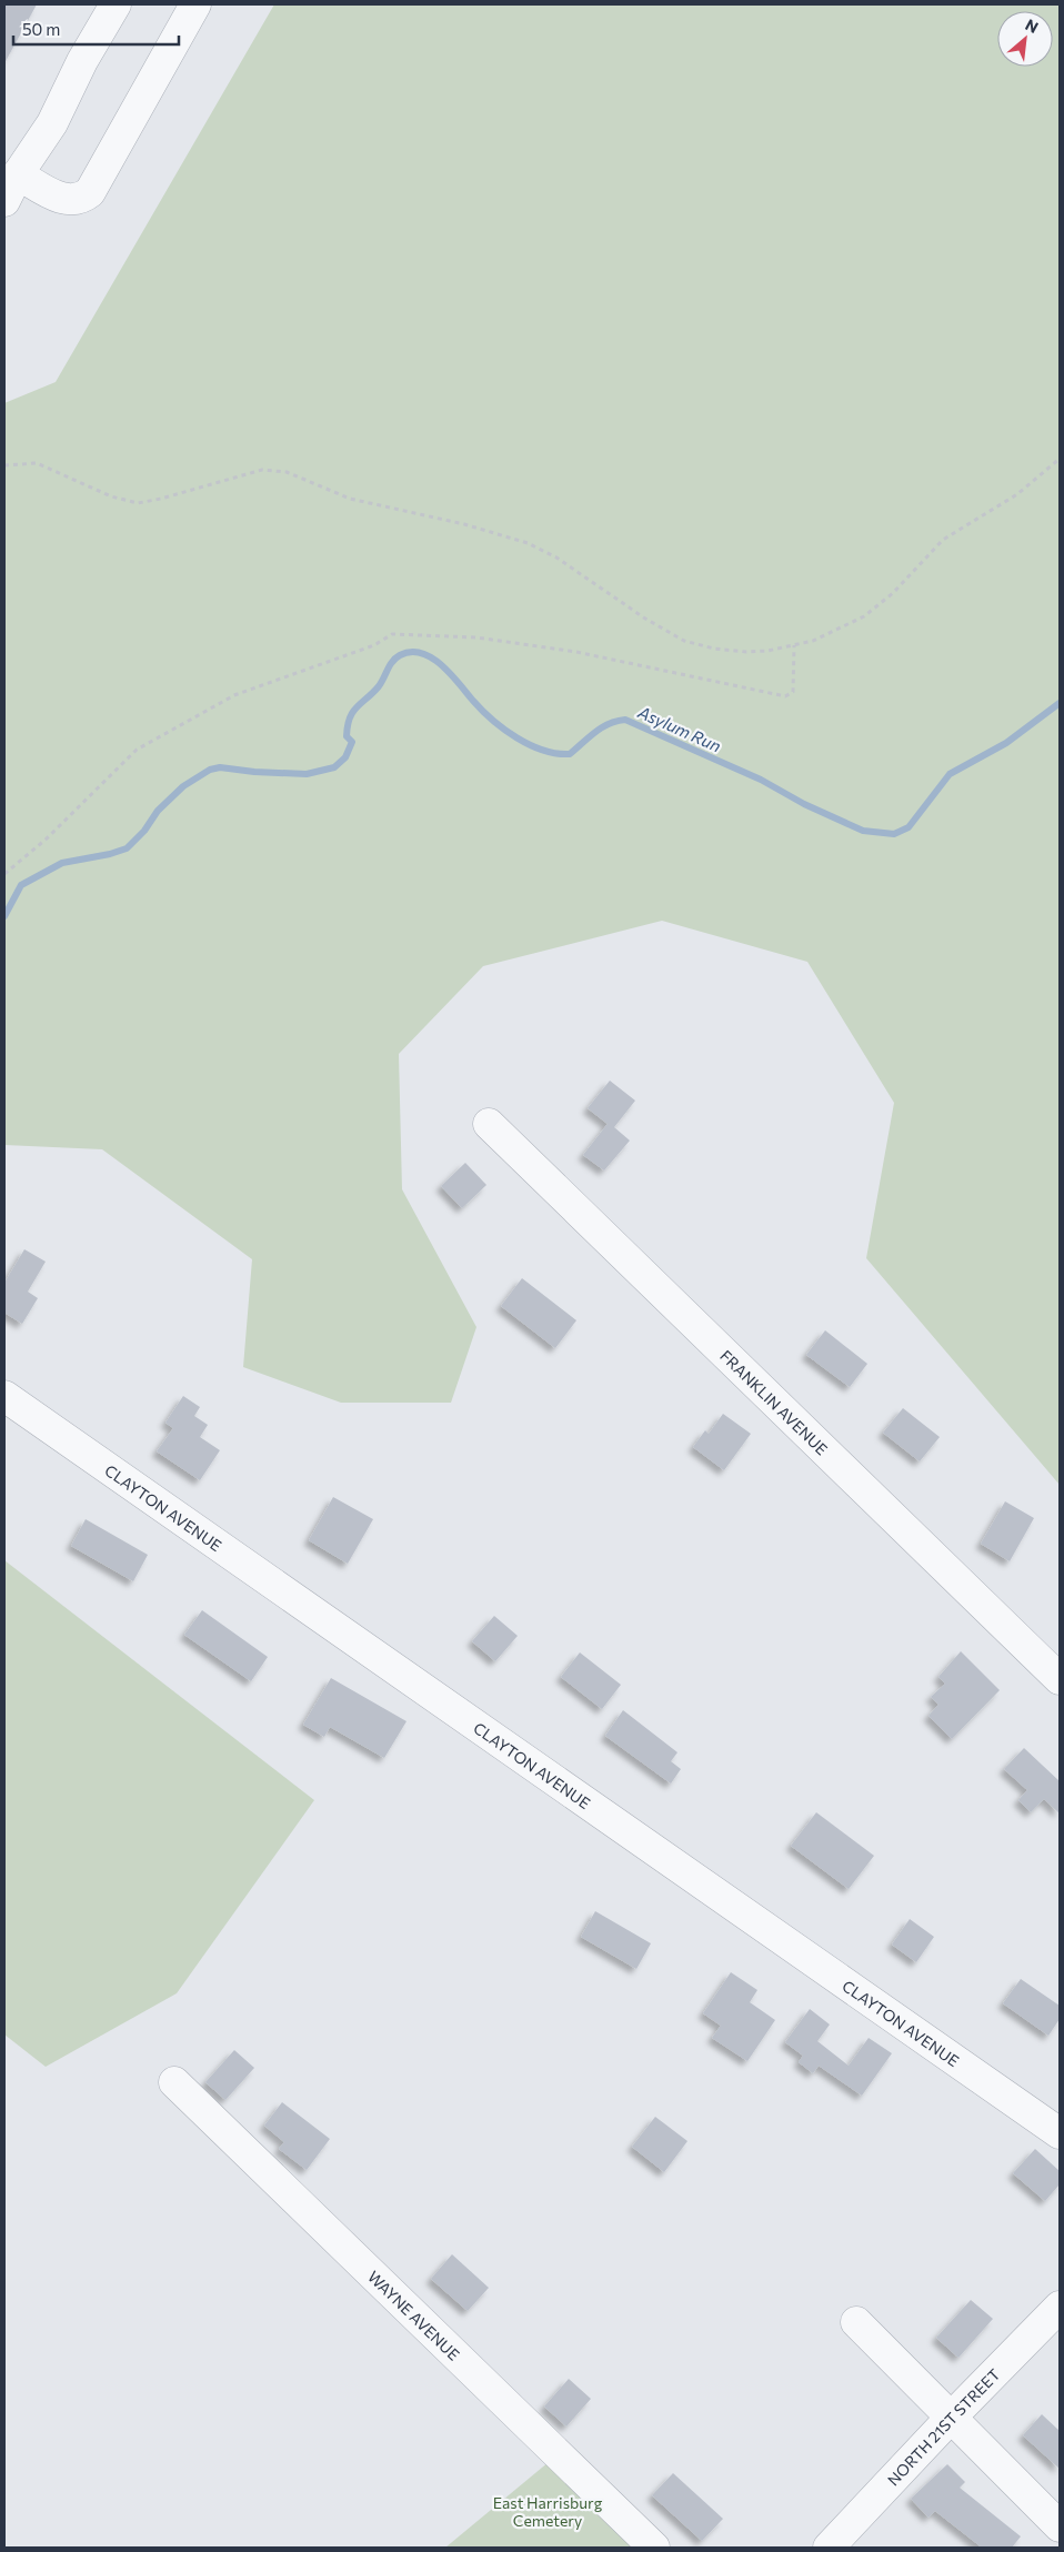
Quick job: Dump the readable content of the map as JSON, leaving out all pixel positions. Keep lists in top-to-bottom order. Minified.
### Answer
{"streets":{"street":["FRANKLIN AVENUE","CLAYTON AVENUE","WAYNE AVENUE","NORTH 21ST STREET"]},"water":["Asylum Run"],"parks":["East Harrisburg Cemetery"],"scale_bar":"50 m","north":"top right"}
